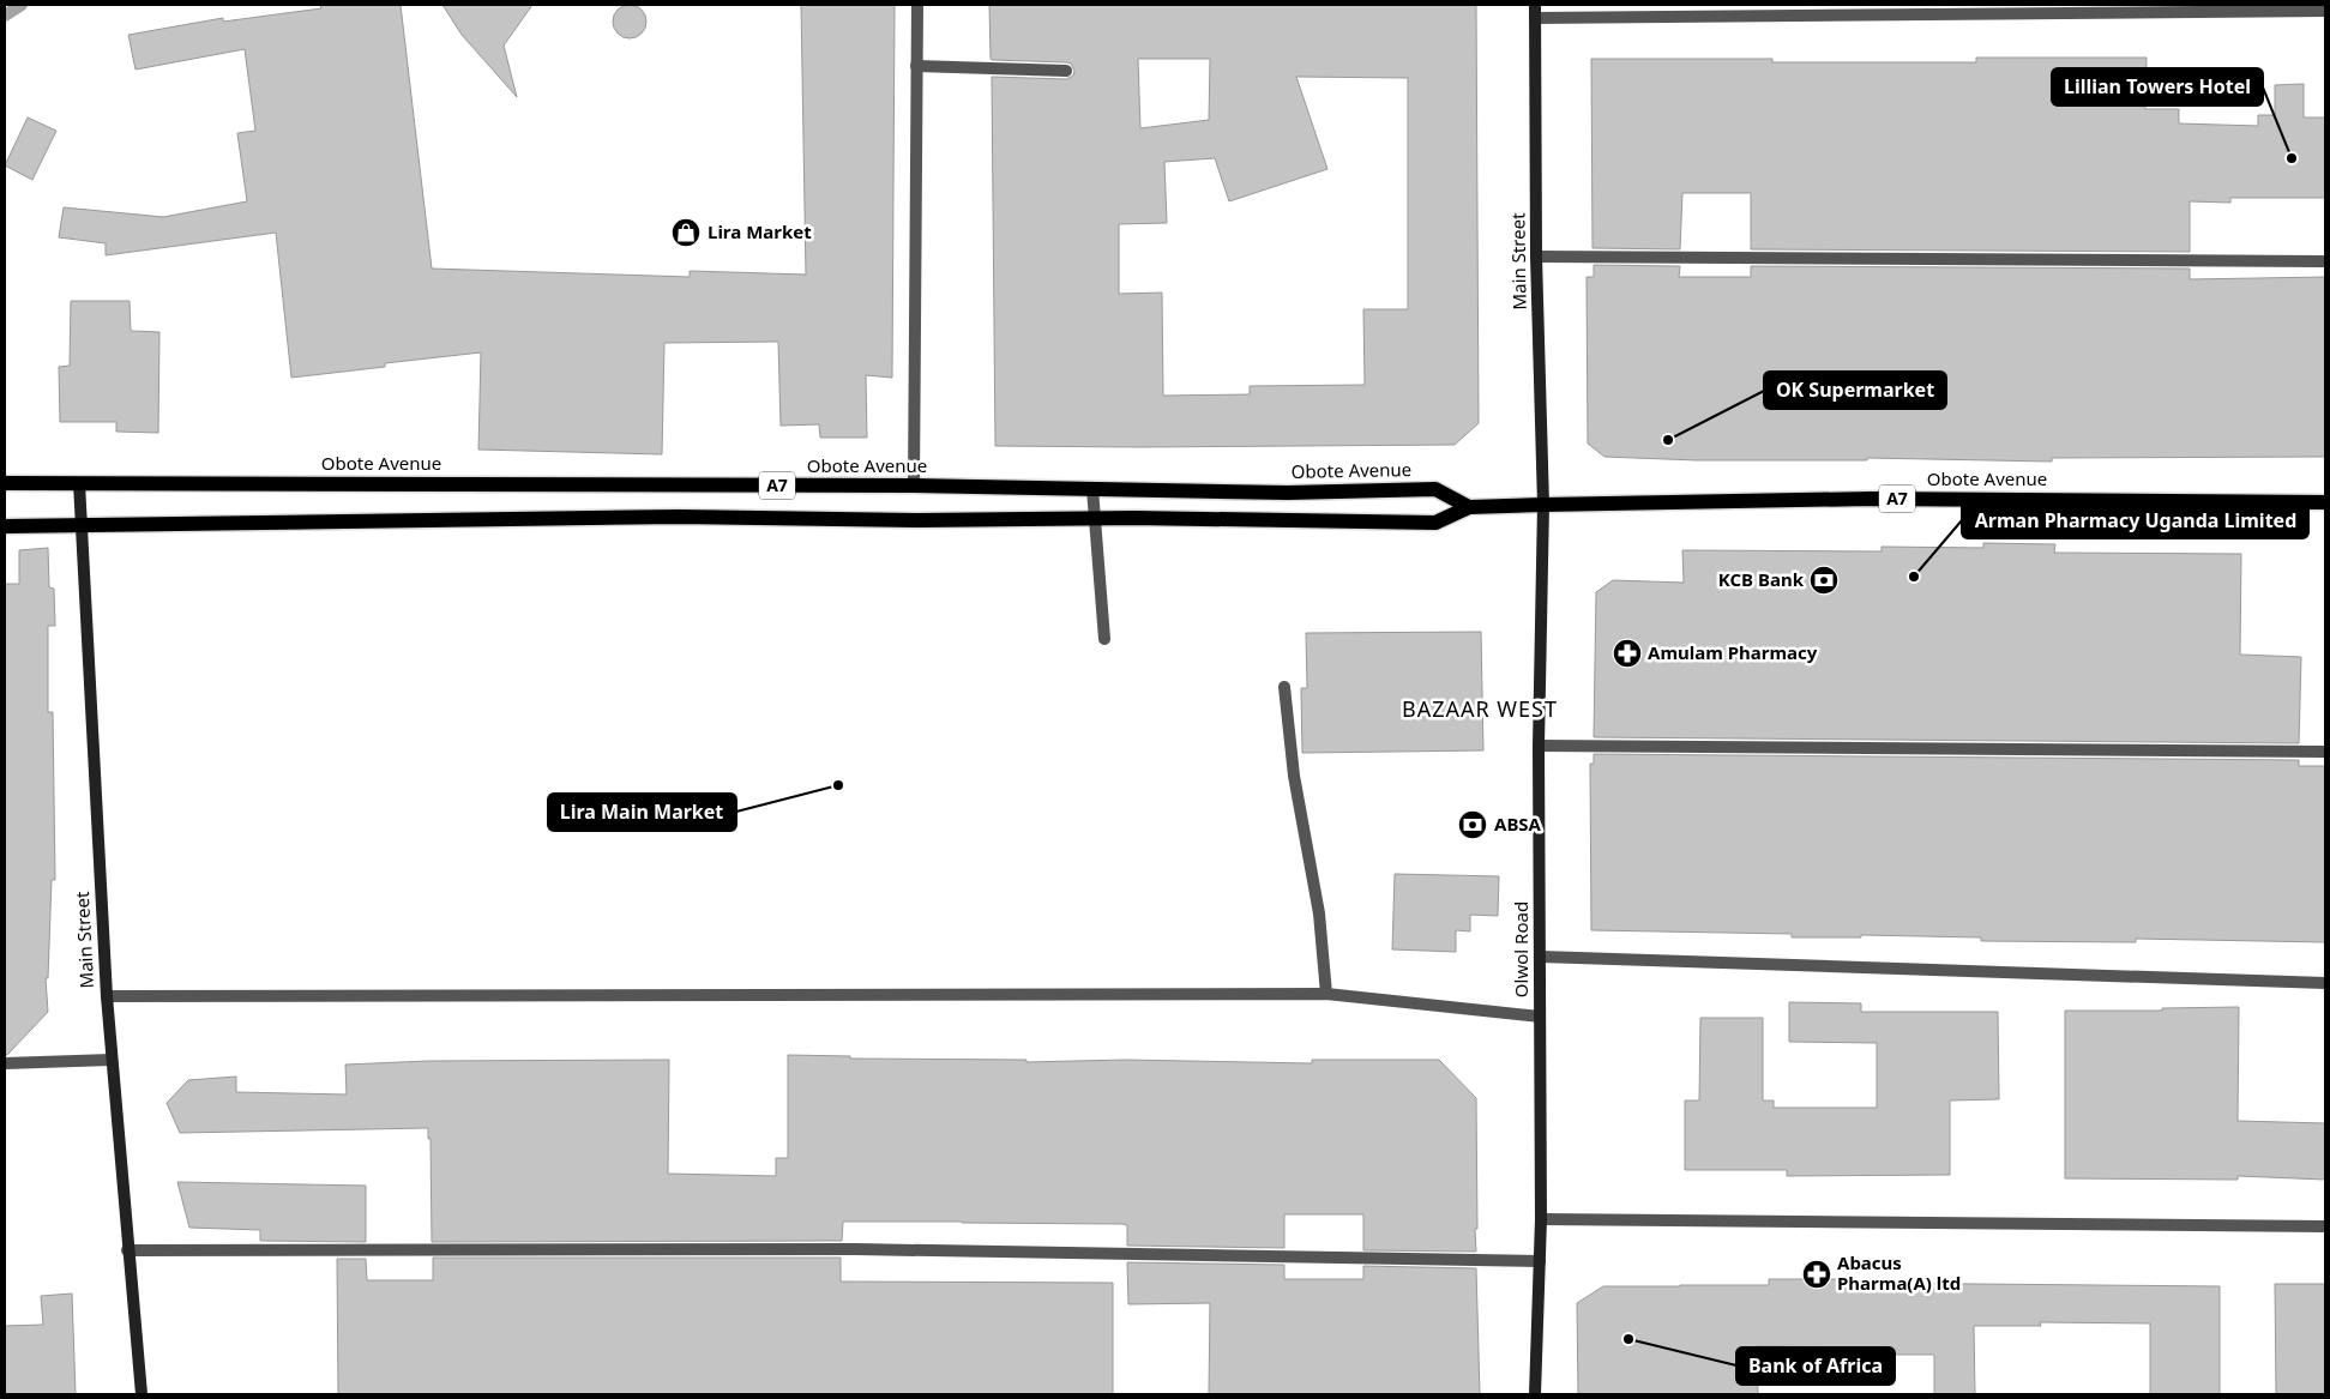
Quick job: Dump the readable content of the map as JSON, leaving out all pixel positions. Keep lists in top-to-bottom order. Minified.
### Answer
{"streets":{"main road":["Obote Avenue","A7"],"street":["Main Street","Olwol Road"]},"crossings":[["Main Street","Obote Avenue"],["Main Street","A7"],["Main Street","Olwol Road"],["Obote Avenue","A7"],["Obote Avenue","Olwol Road"]],"districts":["BAZAAR WEST"],"places":{"other":["Lillian Towers Hotel","OK Supermarket","Arman Pharmacy Uganda Limited","Lira Main Market","Bank of Africa"],"shop":["Lira Market"],"bank":["KCB Bank","ABSA"],"pharmacy":["Amulam Pharmacy","Abacus Pharma(A) ltd"]}}
